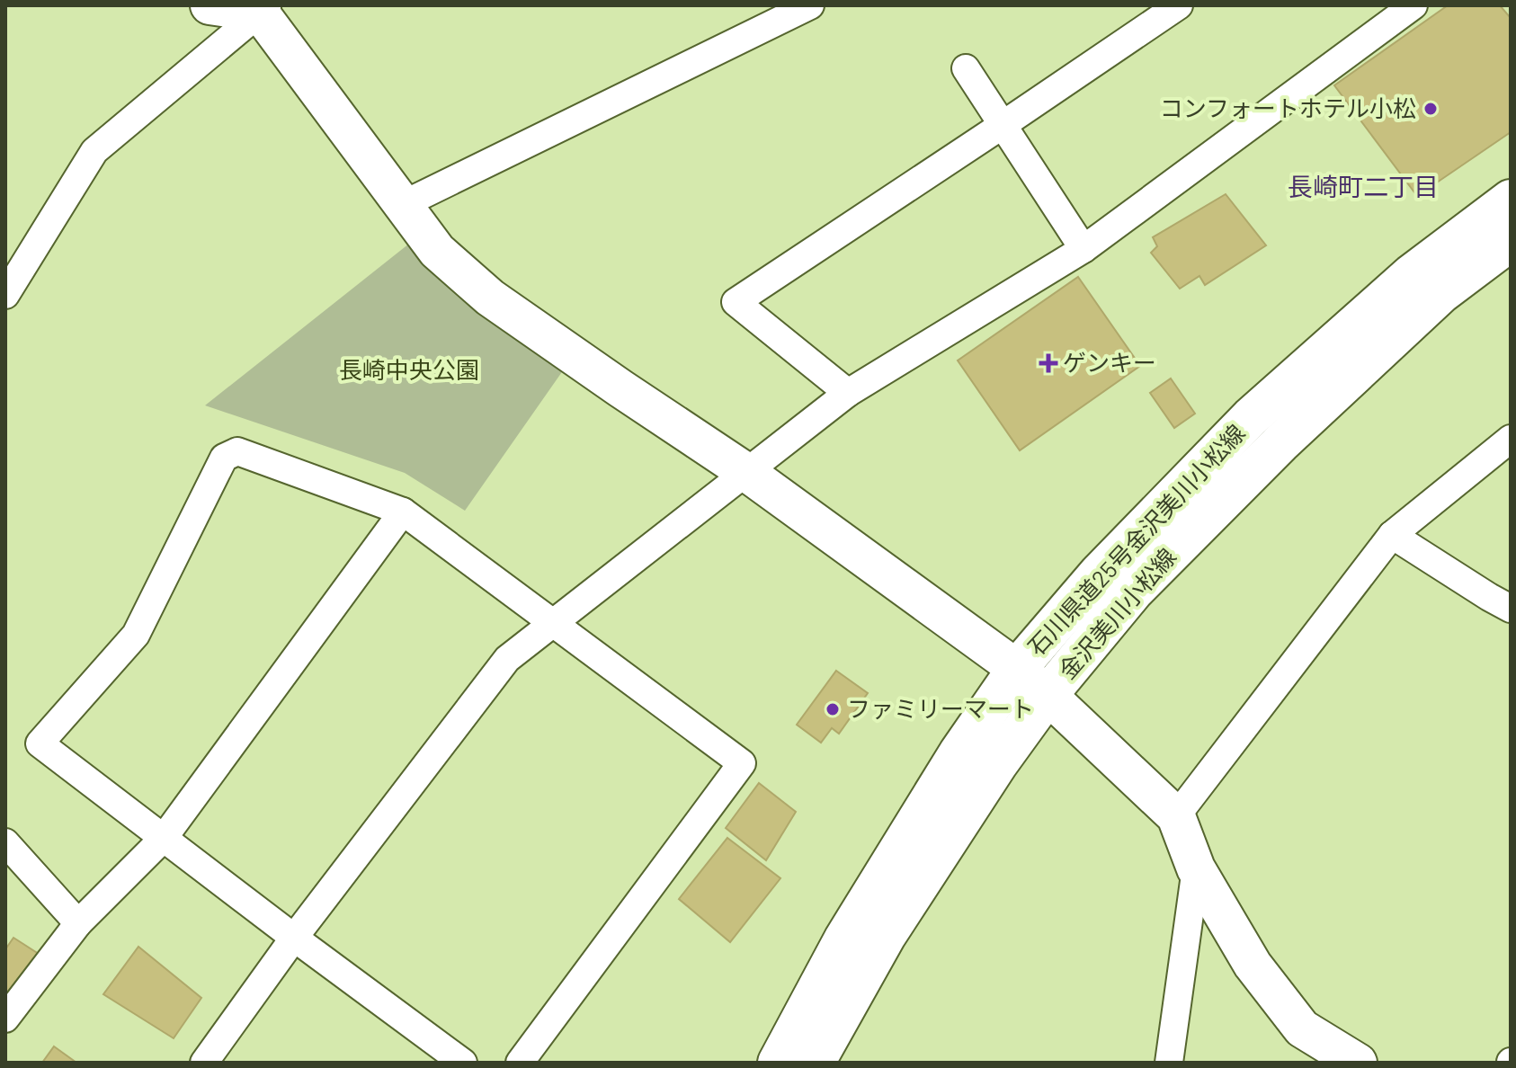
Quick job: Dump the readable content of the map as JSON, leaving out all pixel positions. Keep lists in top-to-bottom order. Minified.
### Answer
{"streets":{"main road":["石川県道25号金沢美川小松線","金沢美川小松線"]},"districts":["長崎町二丁目"],"parks":["長崎中央公園"],"places":{"other":["コンフォートホテル小松","ファミリーマート"],"health":["ゲンキー"]}}
